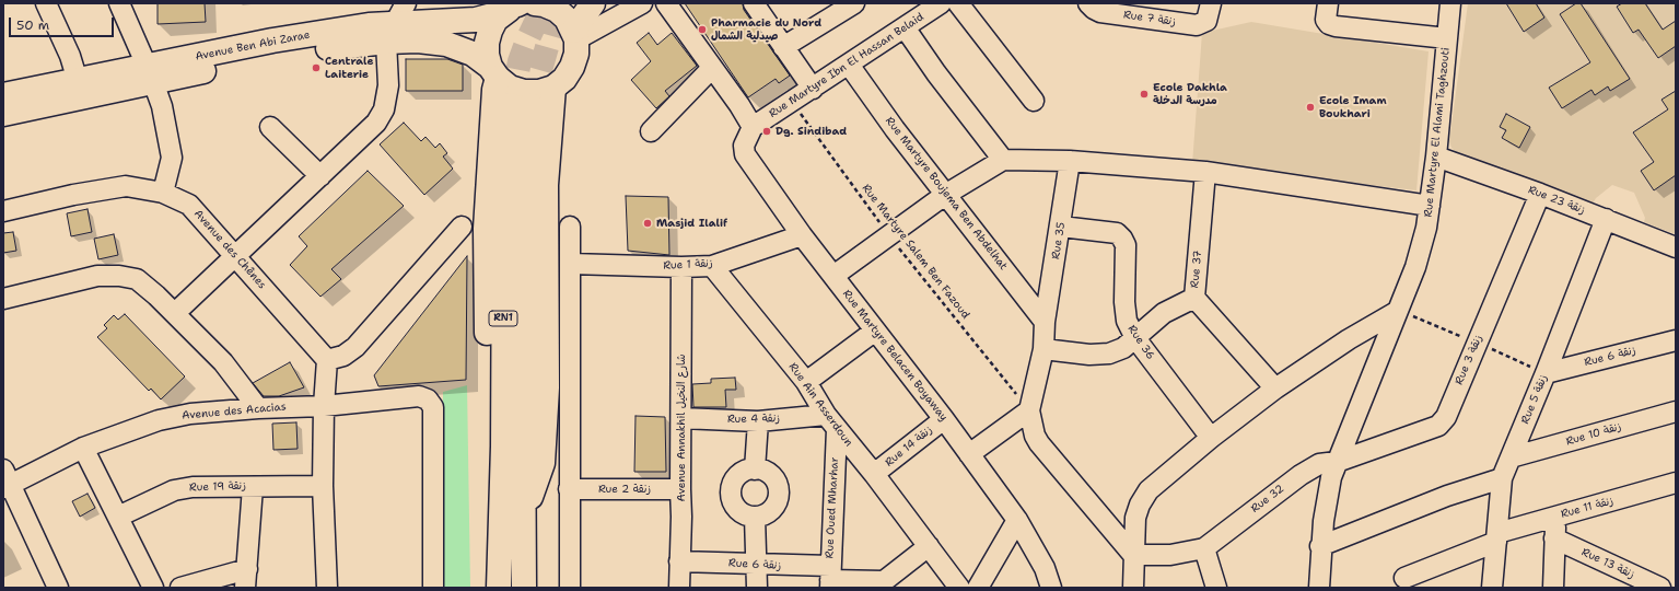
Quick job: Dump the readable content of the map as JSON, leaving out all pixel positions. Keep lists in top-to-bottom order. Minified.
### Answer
{"streets":{"main road":["Avenue Ben Abi Zarae","RN1"],"street":["Rue 7 زنقة","Rue Martyre Ibn El Hassan Belaid","Rue Martyre El Alami Taghzouti","Rue Martyre Boujema Ben Abdelhat","Rue 23 زنقة","Rue 35","Avenue des Chênes","Rue 1 زنقة","Rue 37","Rue 36","Rue Martyre Belacen Boyaway","Rue 6 زنقة","Rue 3 زنقة","Rue 5 زنقة","Rue Ain Asserdoun","Avenue des Acacias","Rue 4 زنقة","Avenue Annakhil شارع النخيل","Rue 10 زنقة","Rue 14 زنقة","Rue 19 زنقة","Rue 2 زنقة","Rue 32","Rue Oued Mharhar","Rue 11 زنقة","Rue 13 زنقة"],"path":["Rue Martyre Salem Ben Fazoud"]},"crossings":[["Rue Martyre Ibn El Hassan Belaid","Rue Martyre Boujema Ben Abdelhat"],["Rue Martyre Ibn El Hassan Belaid","Rue Martyre Salem Ben Fazoud"],["Rue Martyre Ibn El Hassan Belaid","Rue Martyre Belacen Boyaway"],["Rue Martyre El Alami Taghzouti","Rue 23 زنقة"],["Rue Martyre El Alami Taghzouti","Rue 3 زنقة"],["Rue Martyre El Alami Taghzouti","Rue 32"],["Rue Martyre Boujema Ben Abdelhat","Rue 35"],["Rue 23 زنقة","Rue 3 زنقة"],["Rue 23 زنقة","Rue 5 زنقة"],["Rue 35","Rue Martyre Salem Ben Fazoud"],["Rue 35","Rue 36"],["Rue 1 زنقة","Rue Martyre Belacen Boyaway"],["Rue 1 زنقة","Rue Ain Asserdoun"],["Rue 1 زنقة","Avenue Annakhil شارع النخيل"],["Rue Martyre Belacen Boyaway","Rue 14 زنقة"],["Rue 6 زنقة","Rue 5 زنقة"],["Rue 6 زنقة","Avenue Annakhil شارع النخيل"],["Rue 6 زنقة","Rue Oued Mharhar"],["Rue 3 زنقة","Rue 32"],["Rue 5 زنقة","Rue 10 زنقة"],["Rue 5 زنقة","Rue 11 زنقة"],["Rue Ain Asserdoun","Rue 4 زنقة"],["Rue Ain Asserdoun","Rue 14 زنقة"],["Rue Ain Asserdoun","Rue Oued Mharhar"],["Rue 4 زنقة","Avenue Annakhil شارع النخيل"],["Rue 4 زنقة","Rue Oued Mharhar"],["Avenue Annakhil شارع النخيل","Rue 2 زنقة"]],"places":["Pharmacie du Nord صيدلية الشمال","Centrale Laiterie","Ecole Dakhla مدرسة الدخلة","Ecole Imam Boukhari","Dg. Sindibad","Masjid Ilalif"],"scale_bar":"50 m"}
